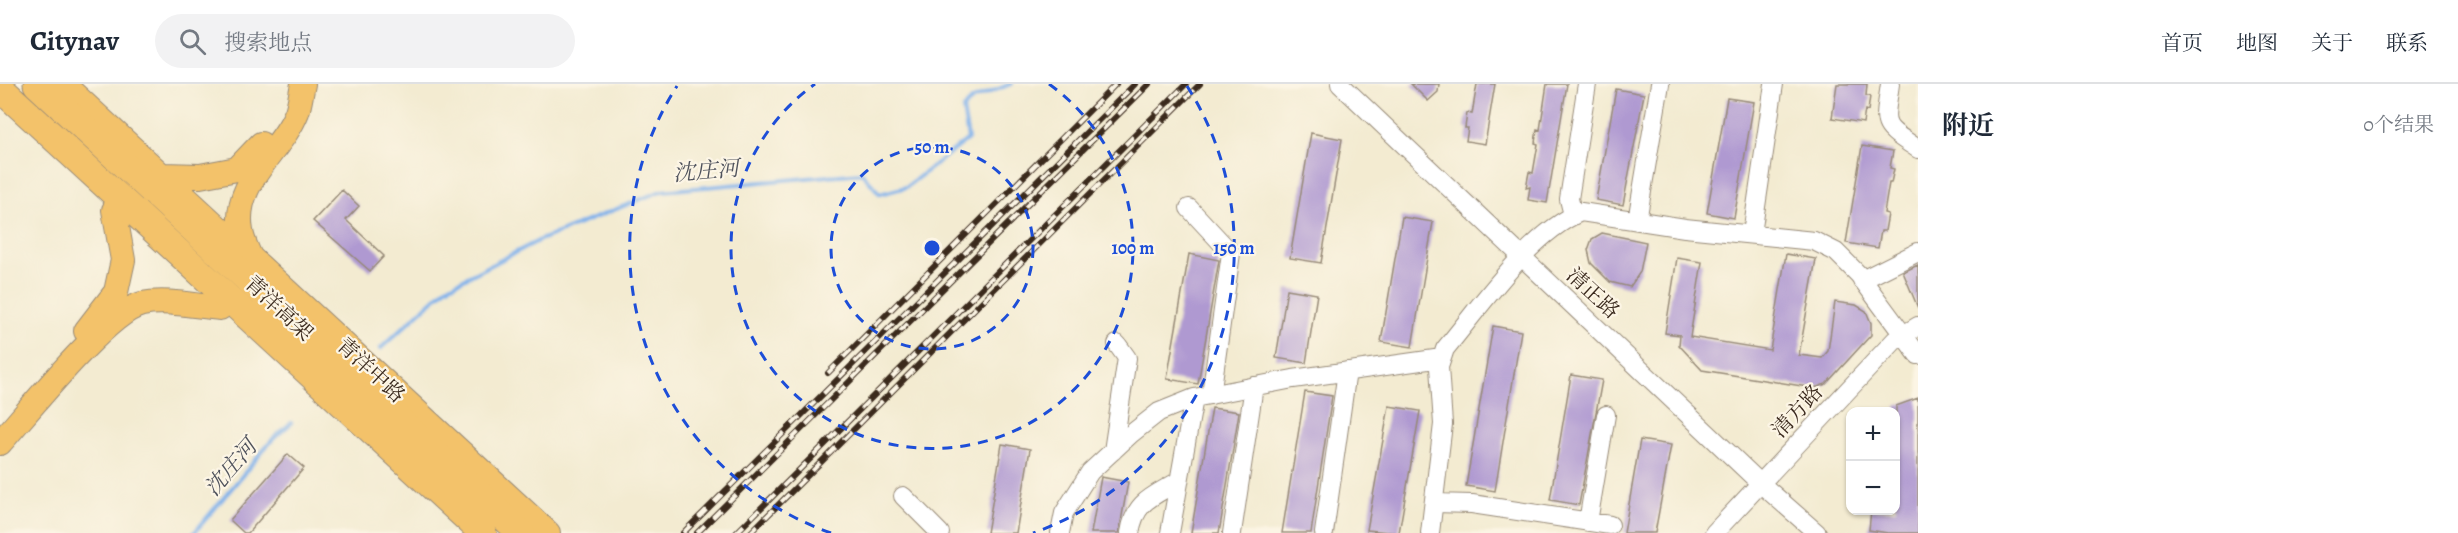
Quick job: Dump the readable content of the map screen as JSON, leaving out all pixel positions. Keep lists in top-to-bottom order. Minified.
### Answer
{"streets":{"highway":["青洋高架"],"main road":["青洋中路"],"street":["清正路","清方路"]},"crossings":[["清正路","清方路"]],"water":["沈庄河"],"page":{"header":"Citynav","search":"搜索地点","nav":["首页","地图","关于","联系"],"heading":["附近","0个结果"],"map_buttons":["+","−"]},"rings":["50 m","100 m","150 m"]}
